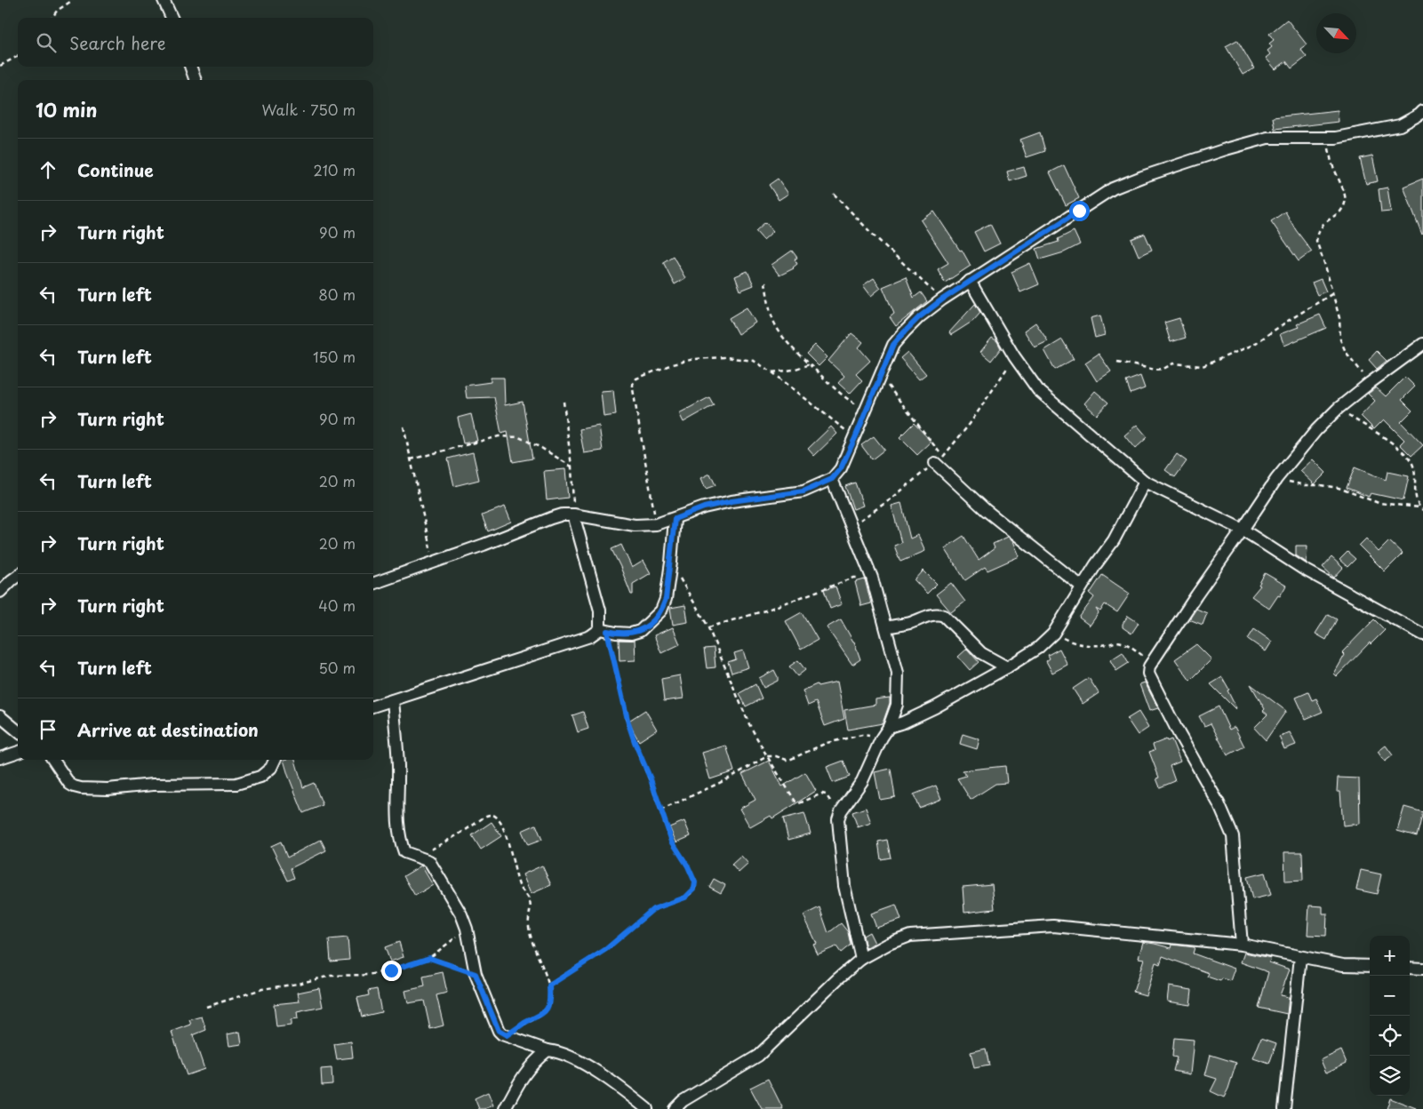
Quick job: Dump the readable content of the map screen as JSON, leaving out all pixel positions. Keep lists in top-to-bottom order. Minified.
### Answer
{"north":"bottom right","page":{"search":"Search here","heading":["10 min","Walk · 750 m"],"list":[["Continue","210 m"],["Turn right","90 m"],["Turn left","80 m"],["Turn left","150 m"],["Turn right","90 m"],["Turn left","20 m"],["Turn right","20 m"],["Turn right","40 m"],["Turn left","50 m"],"Arrive at destination"],"map_buttons":["+","−"]}}
